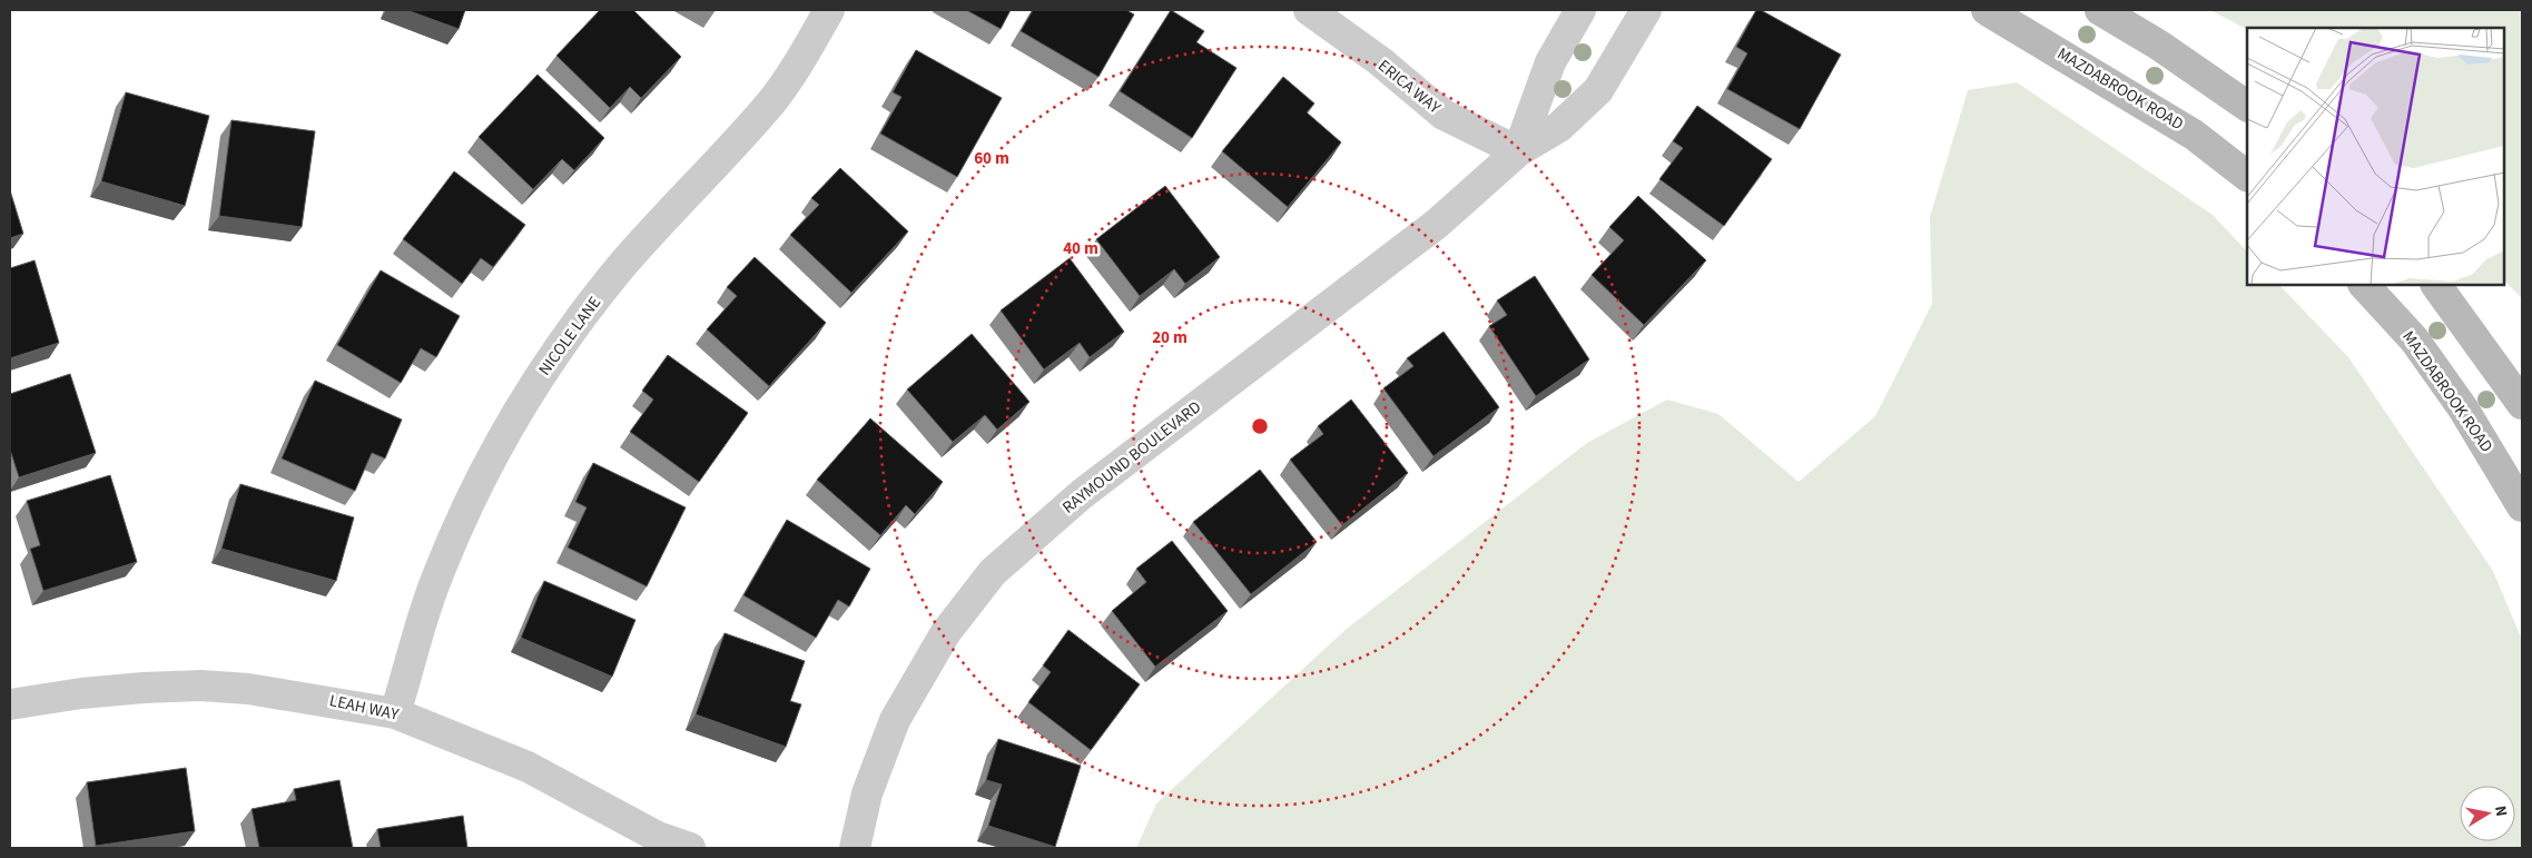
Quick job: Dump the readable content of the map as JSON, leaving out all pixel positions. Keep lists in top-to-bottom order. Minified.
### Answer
{"streets":{"street":["ERICA WAY","MAZDABROOK ROAD","NICOLE LANE","RAYMOUND BOULEVARD","LEAH WAY"]},"crossings":[["ERICA WAY","RAYMOUND BOULEVARD"],["NICOLE LANE","LEAH WAY"]],"north":"right","rings":["60 m","40 m","20 m"]}
